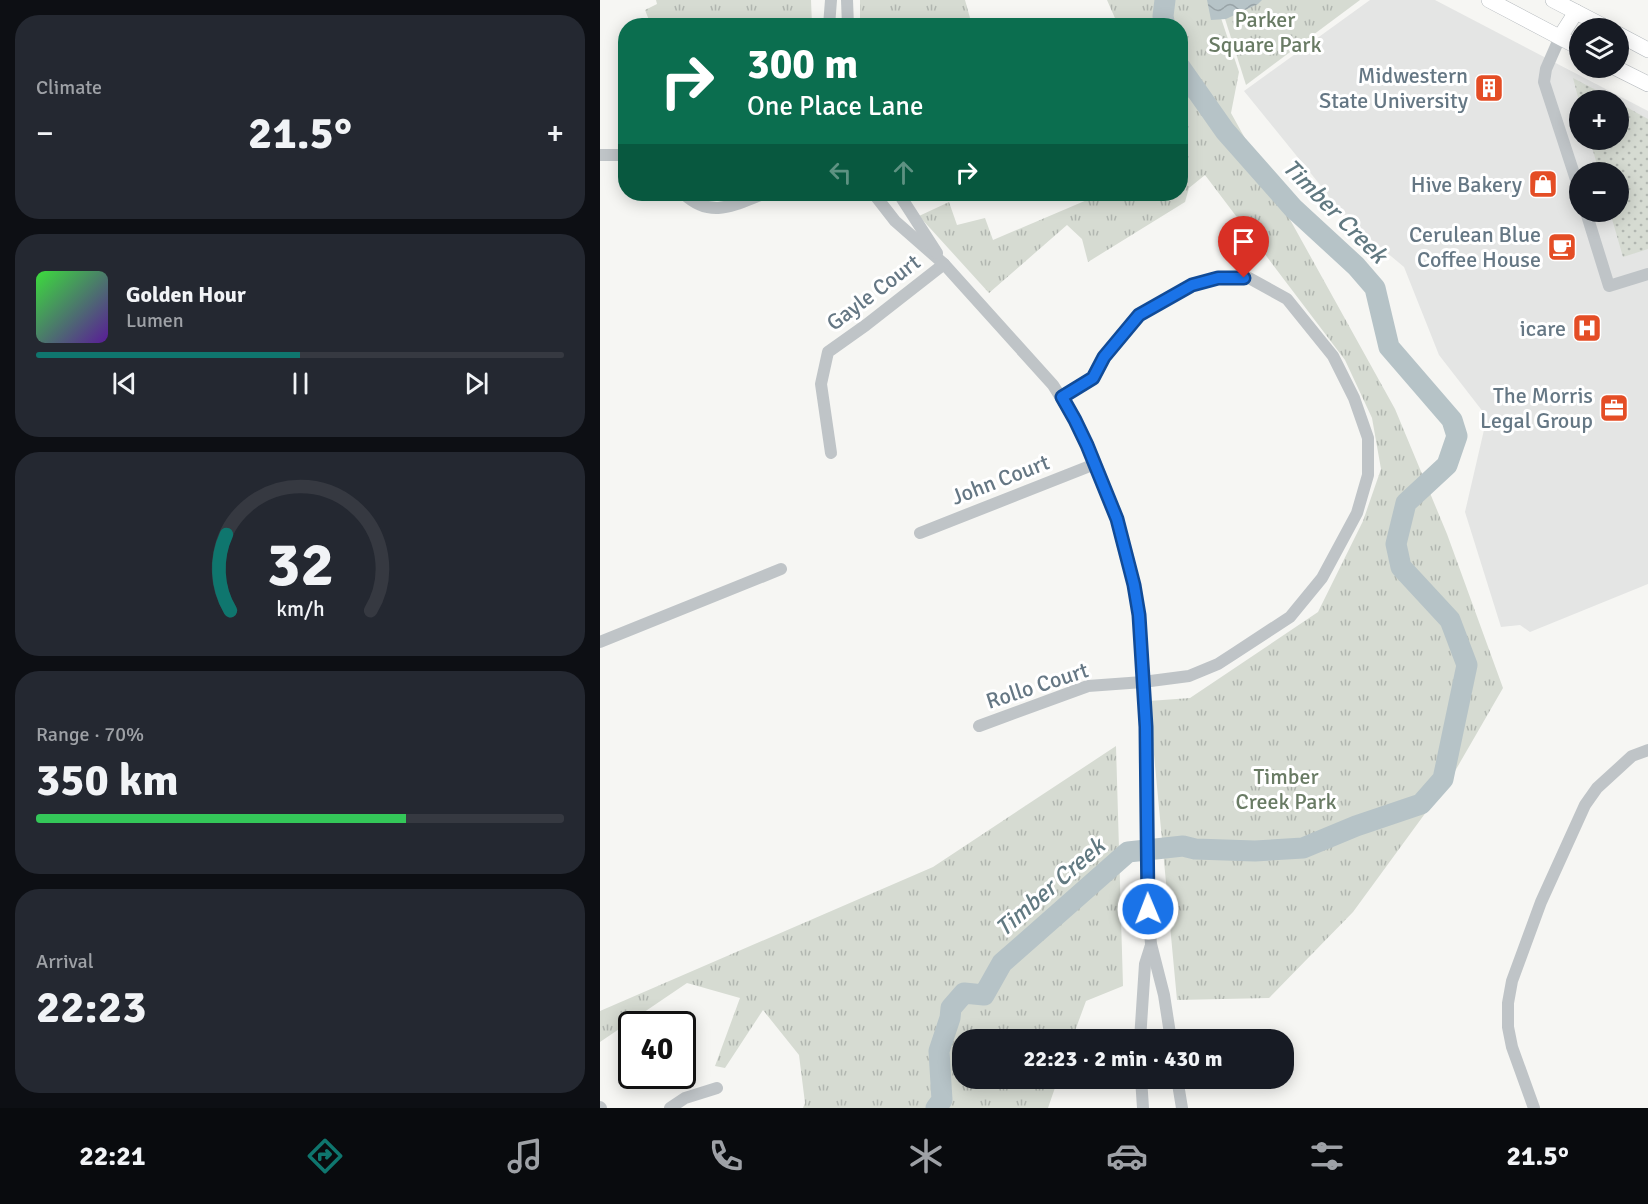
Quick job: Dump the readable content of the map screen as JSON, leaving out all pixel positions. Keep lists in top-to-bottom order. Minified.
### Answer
{"streets":{"street":["Gayle Court","John Court","Rollo Court"]},"water":["Timber Creek"],"parks":["Parker Square Park","Timber Creek Park"],"places":{"building":["Midwestern State University"],"shop":["Hive Bakery"],"cafe":["Cerulean Blue Coffee House"],"hospital":["icare"],"office":["The Morris Legal Group"]},"page":{"tile":["Climate",["Range · 70%","350 km"],["Arrival","22:23"]],"map_buttons":["+","−"],"turn":["300 m","One Place Lane"],"heat":["−","21.5°","+"],"song":["Golden Hour","Lumen"],"limit":"40","trip":"22:23 · 2 min · 430 m","tabs":["22:21","21.5°"],"gauge":["32","km/h"]}}
